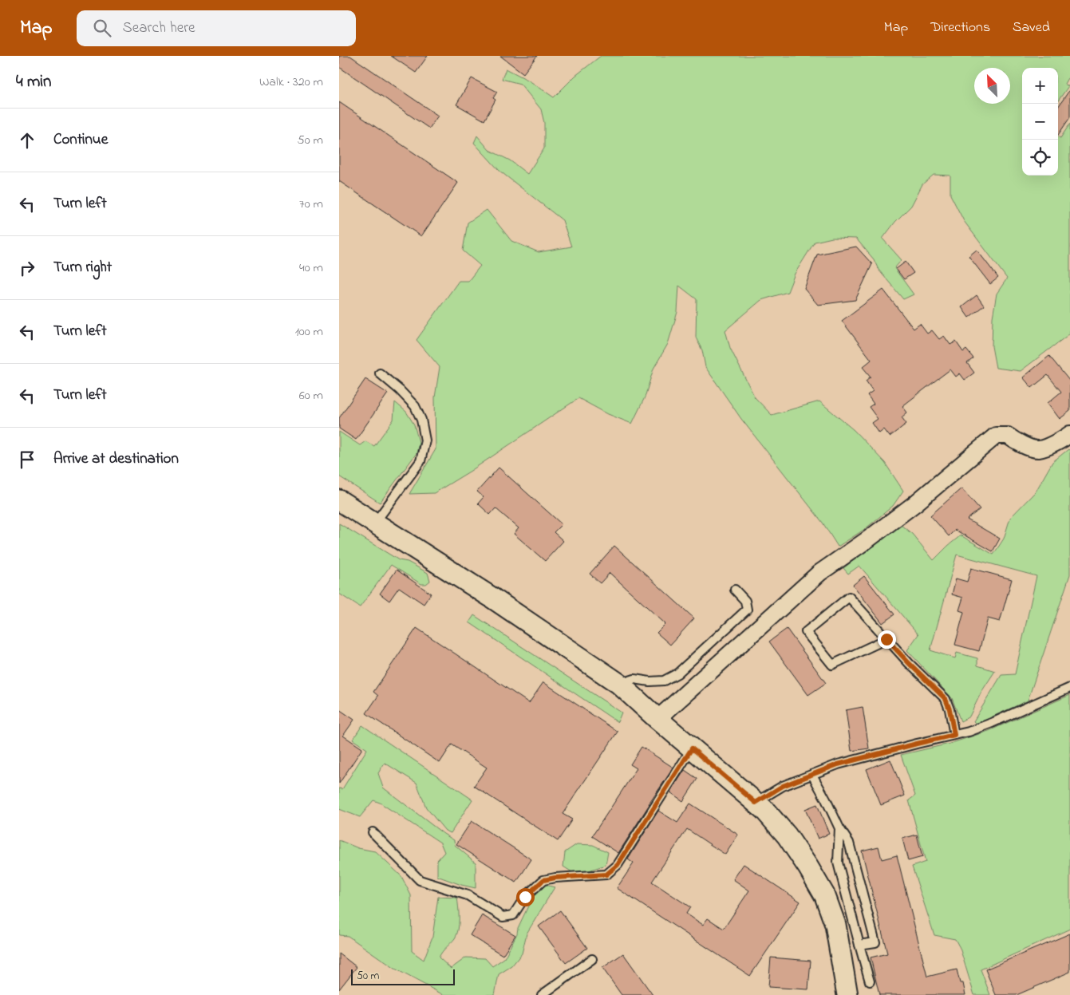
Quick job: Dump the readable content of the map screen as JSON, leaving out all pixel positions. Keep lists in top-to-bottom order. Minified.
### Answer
{"scale_bar":"50 m","north":"top left","page":{"header":"Map","search":"Search here","nav":["Map","Directions","Saved"],"heading":["4 min","Walk · 320 m"],"map_buttons":["+","−"],"list":[["Continue","50 m"],["Turn left","70 m"],["Turn right","40 m"],["Turn left","100 m"],["Turn left","60 m"],"Arrive at destination"],"scale":"50 m"}}
